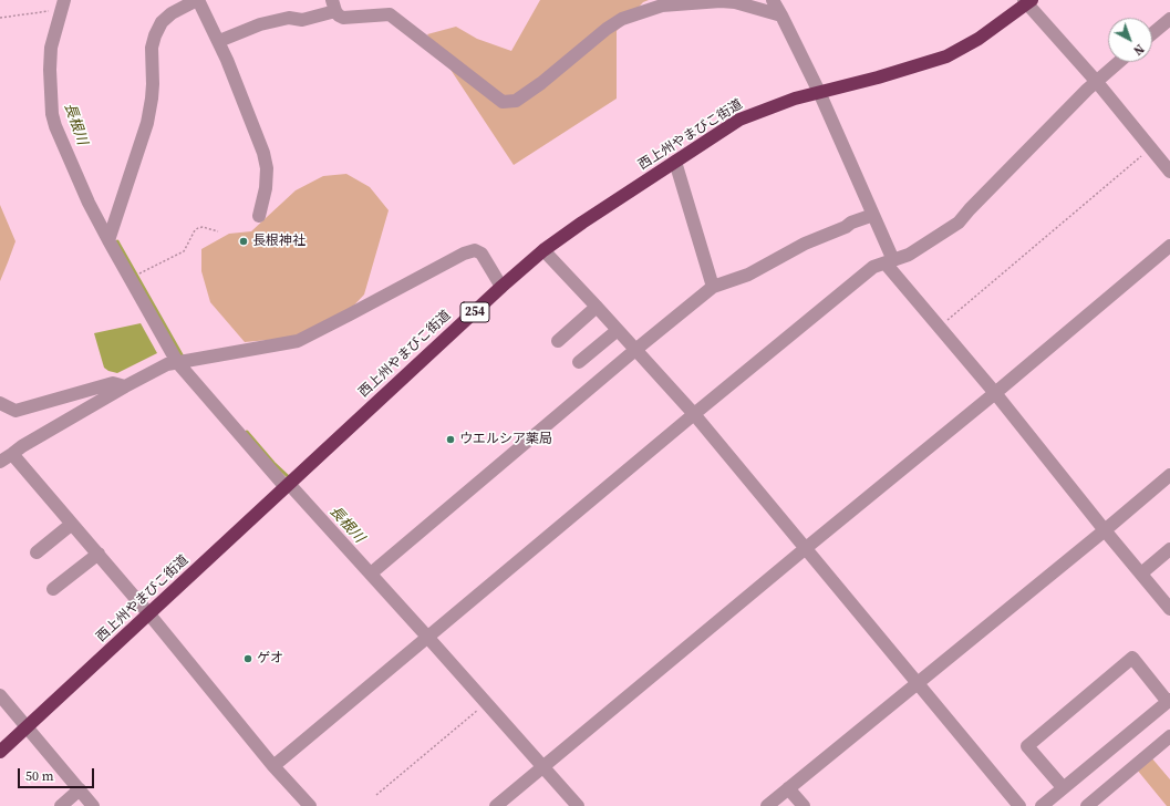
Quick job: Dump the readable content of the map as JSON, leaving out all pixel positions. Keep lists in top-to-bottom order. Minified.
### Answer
{"streets":{"highway":["西上州やまびこ街道","254"]},"water":["長根川"],"places":["長根神社","ウエルシア薬局","ゲオ"],"scale_bar":"50 m","north":"bottom right"}
